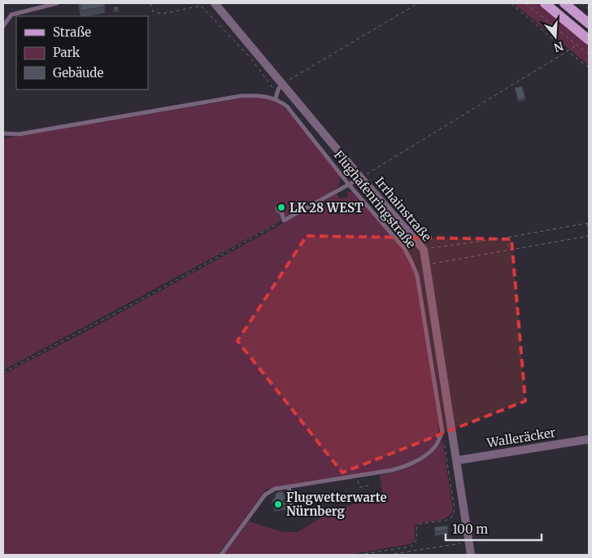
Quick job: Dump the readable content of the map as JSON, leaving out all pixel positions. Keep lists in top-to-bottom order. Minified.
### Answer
{"streets":{"street":["Irrhainstraße","Walleräcker"],"lane":["Flughafenringstraße"]},"crossings":[["Irrhainstraße","Walleräcker"]],"places":["LK 28 WEST","Flugwetterwarte Nürnberg"],"legend":["Straße","Park","Gebäude"],"scale_bar":"100 m","north":"bottom"}
